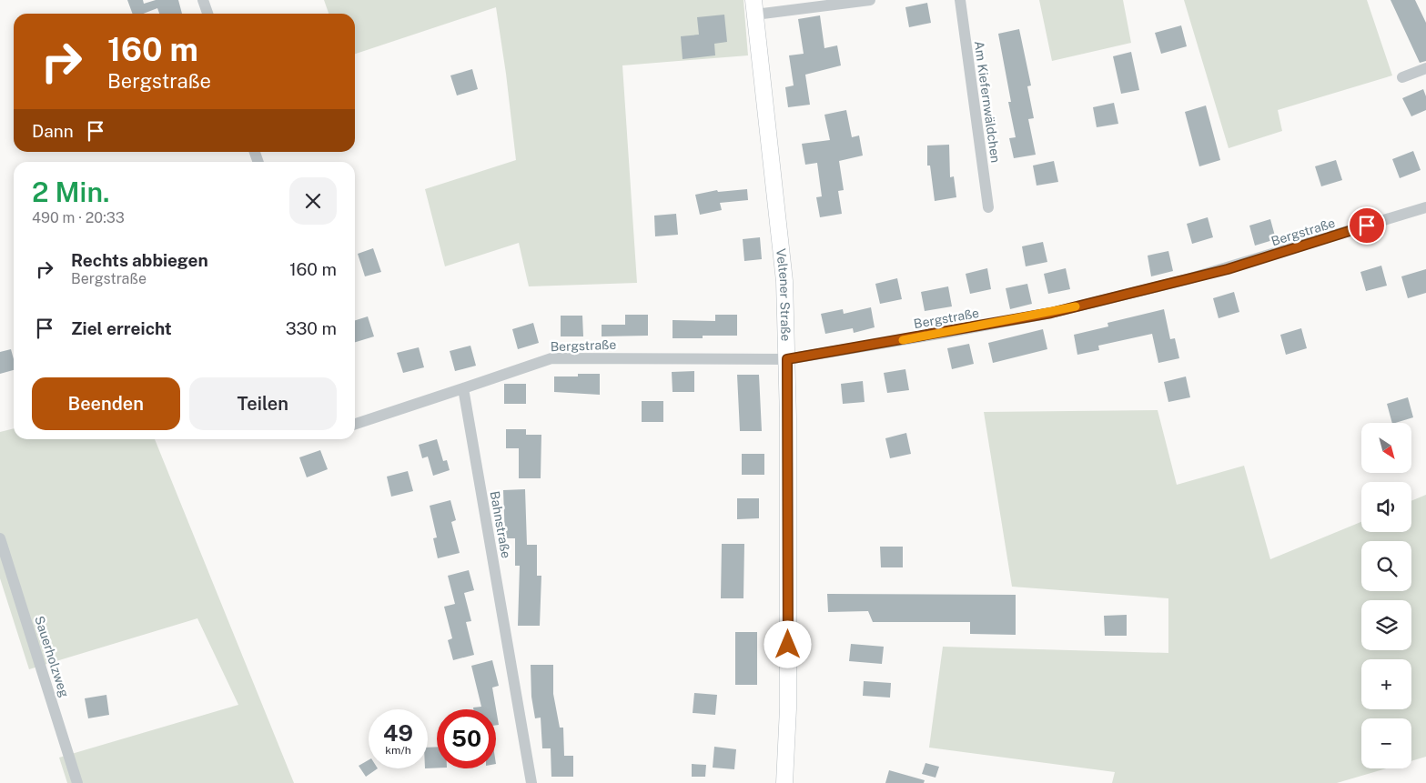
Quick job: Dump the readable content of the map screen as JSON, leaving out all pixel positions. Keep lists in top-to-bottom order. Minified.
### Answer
{"streets":{"main road":["Veltener Straße"],"street":["Am Kiefernwäldchen","Bergstraße","Bahnstraße","Sauerholzweg"]},"crossings":[["Bergstraße","Veltener Straße"],["Bergstraße","Bahnstraße"]],"north":"bottom right","page":{"turn":["160 m","Bergstraße"],"then":"Dann","heading":["2 Min.","490 m · 20:33"],"list":[{"name":"Rechts abbiegen","note":"Bergstraße","value":"160 m"},{"name":"Ziel erreicht","value":"330 m"}],"buttons":["Beenden","Teilen"],"map_buttons":["+","−"],"speed":"49 km/h","limit":"50"}}
